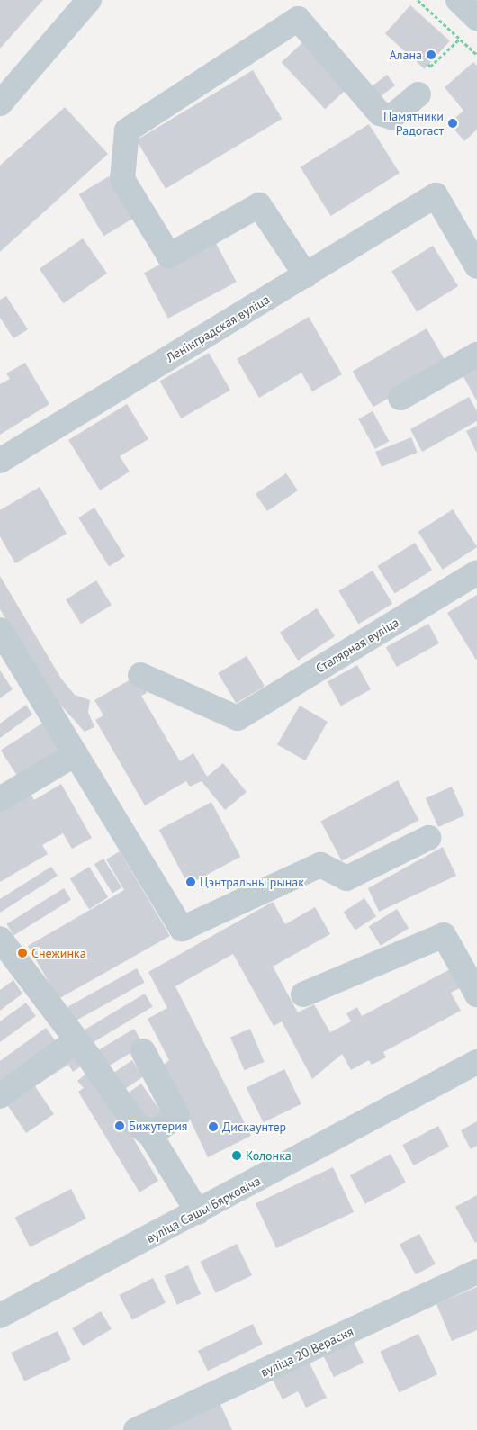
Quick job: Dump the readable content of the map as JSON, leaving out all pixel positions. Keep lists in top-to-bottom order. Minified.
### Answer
{"streets":{"street":["Ленінградская вуліца","Сталярная вуліца","вуліца Сашы Бярковіча","вуліца 20 Верасня"]},"places":["Алана","Памятники Радогаст","Цэнтральны рынак","Снежинка","Бижутерия","Дискаунтер","Колонка"]}
